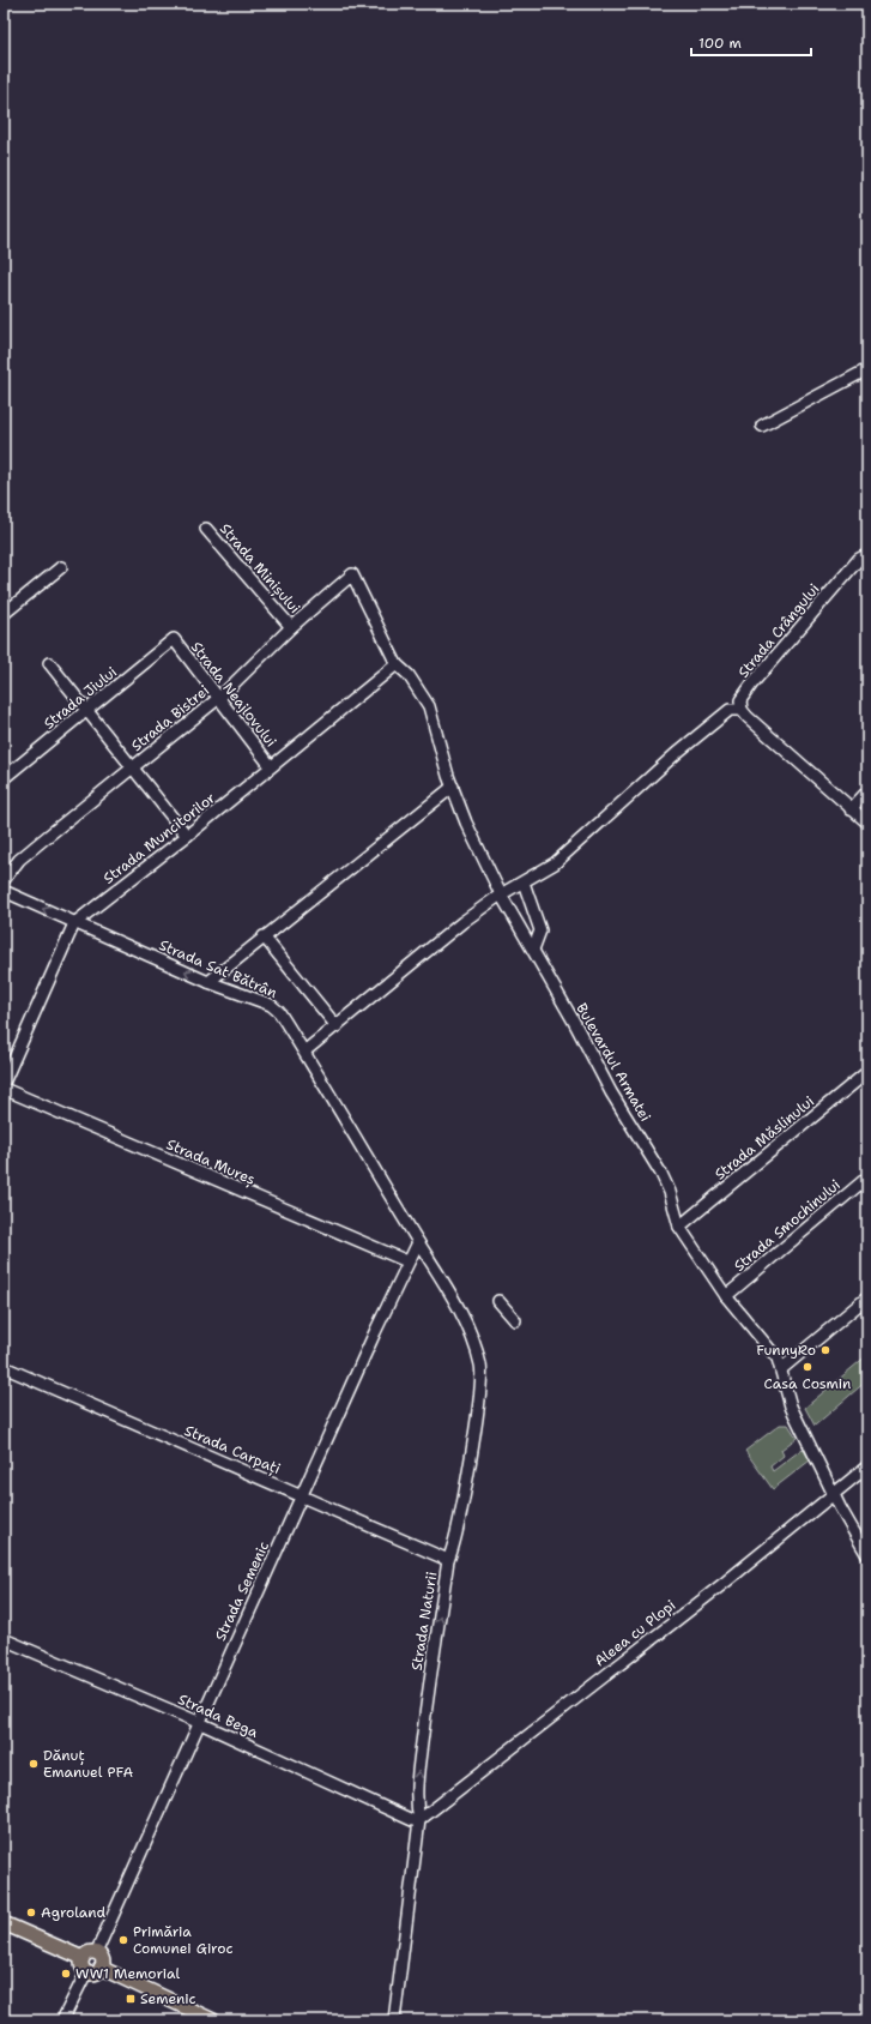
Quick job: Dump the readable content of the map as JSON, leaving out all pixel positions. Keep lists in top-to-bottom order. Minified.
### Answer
{"streets":{"street":["Strada Minișului","Strada Crângului","Strada Neajlovului","Strada Jiului","Strada Bistrei","Strada Muncitorilor","Strada Sat Bătrân","Bulevardul Armatei","Strada Măslinului","Strada Mureș","Strada Smochinului","Strada Carpați","Strada Semenic","Strada Naturii","Aleea cu Plopi","Strada Bega"]},"crossings":[["Strada Minișului","Strada Bistrei"],["Strada Neajlovului","Strada Jiului"],["Strada Neajlovului","Strada Bistrei"],["Strada Neajlovului","Strada Muncitorilor"],["Strada Bistrei","Bulevardul Armatei"],["Strada Muncitorilor","Strada Sat Bătrân"],["Strada Muncitorilor","Bulevardul Armatei"],["Strada Sat Bătrân","Strada Semenic"],["Strada Sat Bătrân","Strada Naturii"],["Bulevardul Armatei","Strada Măslinului"],["Bulevardul Armatei","Strada Smochinului"],["Bulevardul Armatei","Aleea cu Plopi"],["Strada Mureș","Strada Semenic"],["Strada Carpați","Strada Semenic"],["Strada Carpați","Strada Naturii"],["Strada Semenic","Strada Naturii"],["Strada Semenic","Strada Bega"],["Strada Naturii","Aleea cu Plopi"],["Strada Naturii","Strada Bega"],["Aleea cu Plopi","Strada Bega"]],"one_way":["Strada Sat Bătrân"],"places":{"other":["FunnyRo","Casa Cosmin","Dănuț Emanuel PFA","Agroland","Primăria Comunei Giroc","WW1 Memorial"],"transit":["Semenic"]},"scale_bar":"100 m"}
